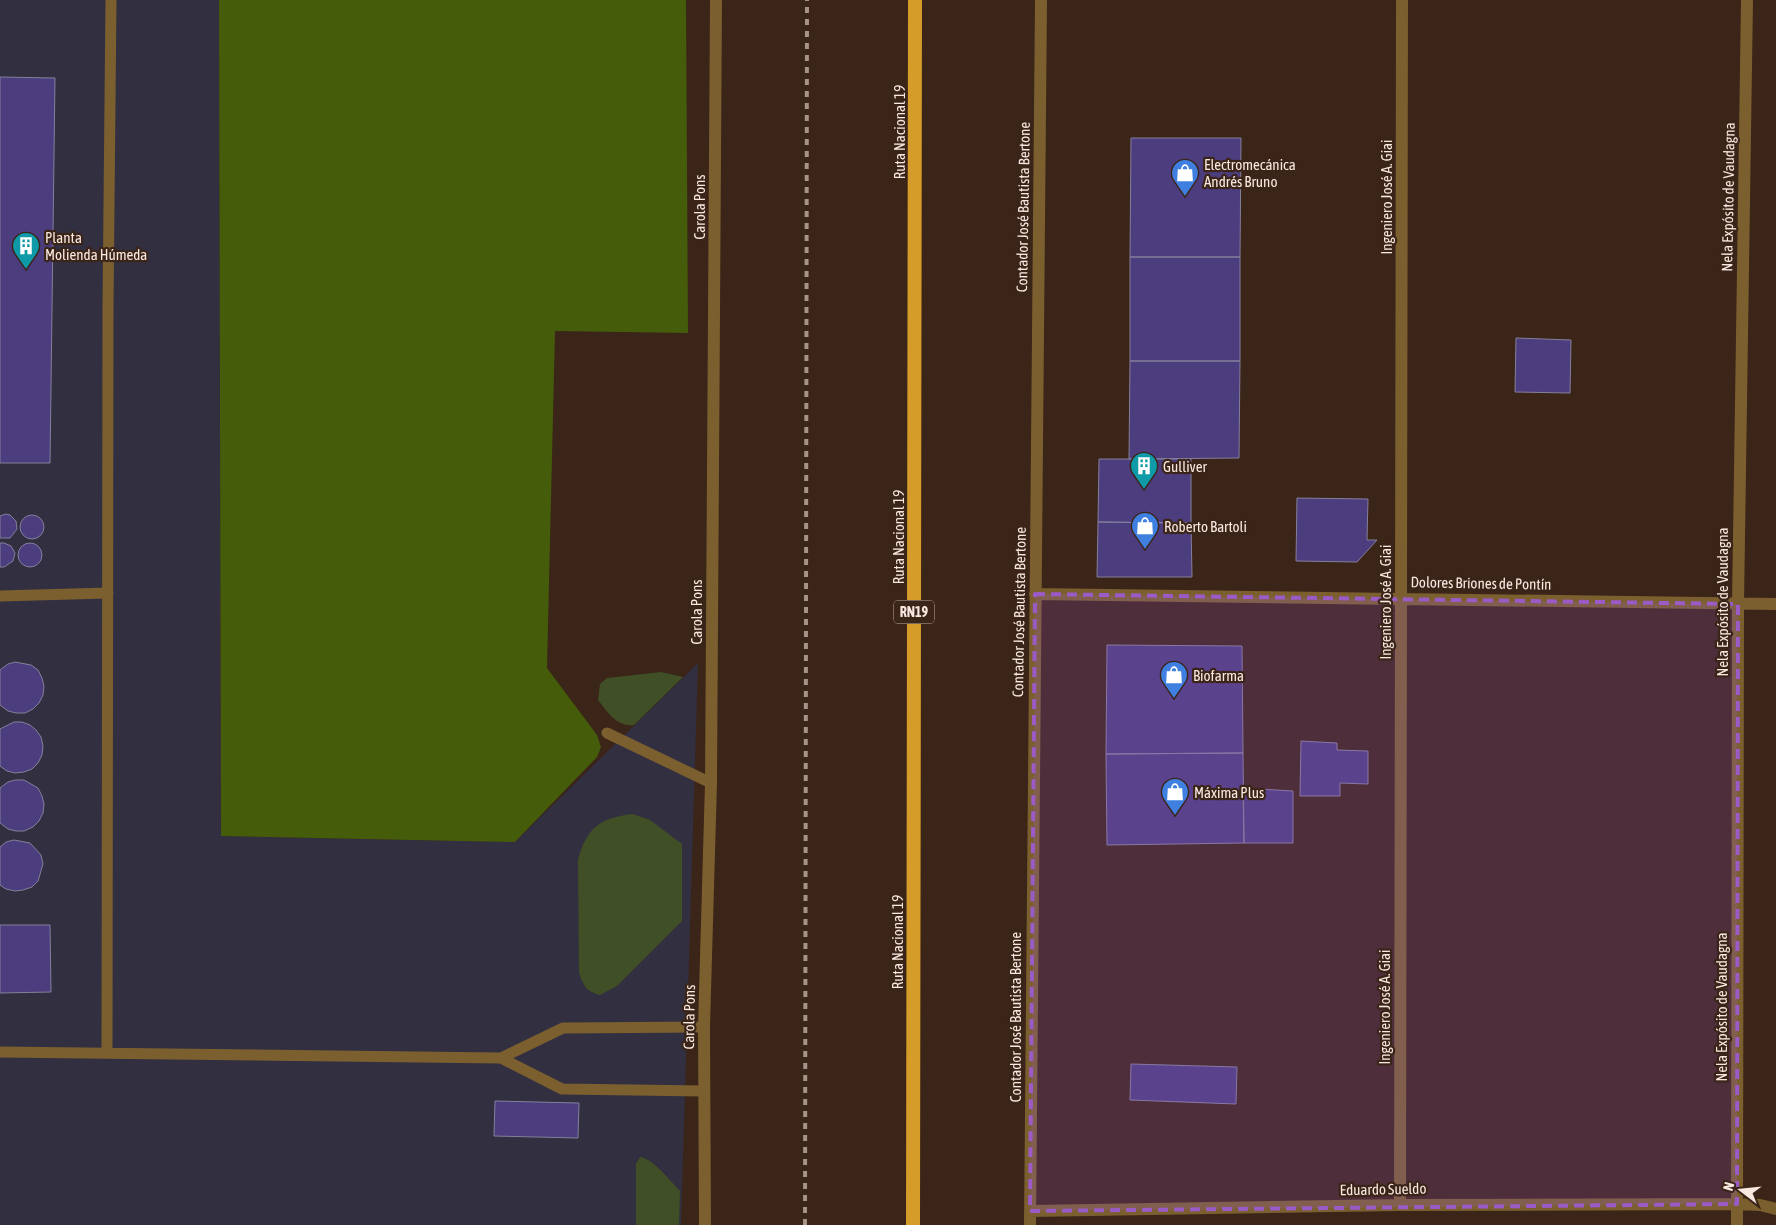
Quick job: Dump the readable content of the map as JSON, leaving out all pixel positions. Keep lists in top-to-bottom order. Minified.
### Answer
{"streets":{"highway":["Ruta Nacional 19","RN19"],"street":["Ingeniero José A. Giai","Nela Expósito de Vaudagna","Carola Pons","Contador José Bautista Bertone","Dolores Briones de Pontín","Eduardo Sueldo"]},"crossings":[["Ingeniero José A. Giai","Dolores Briones de Pontín"],["Ingeniero José A. Giai","Eduardo Sueldo"],["Nela Expósito de Vaudagna","Dolores Briones de Pontín"],["Nela Expósito de Vaudagna","Eduardo Sueldo"],["Contador José Bautista Bertone","Dolores Briones de Pontín"],["Contador José Bautista Bertone","Eduardo Sueldo"]],"places":{"shop":["Electromecánica Andrés Bruno","Roberto Bartoli","Biofarma","Máxima Plus"],"building":["Planta Molienda Húmeda","Gulliver"]},"north":"left"}
